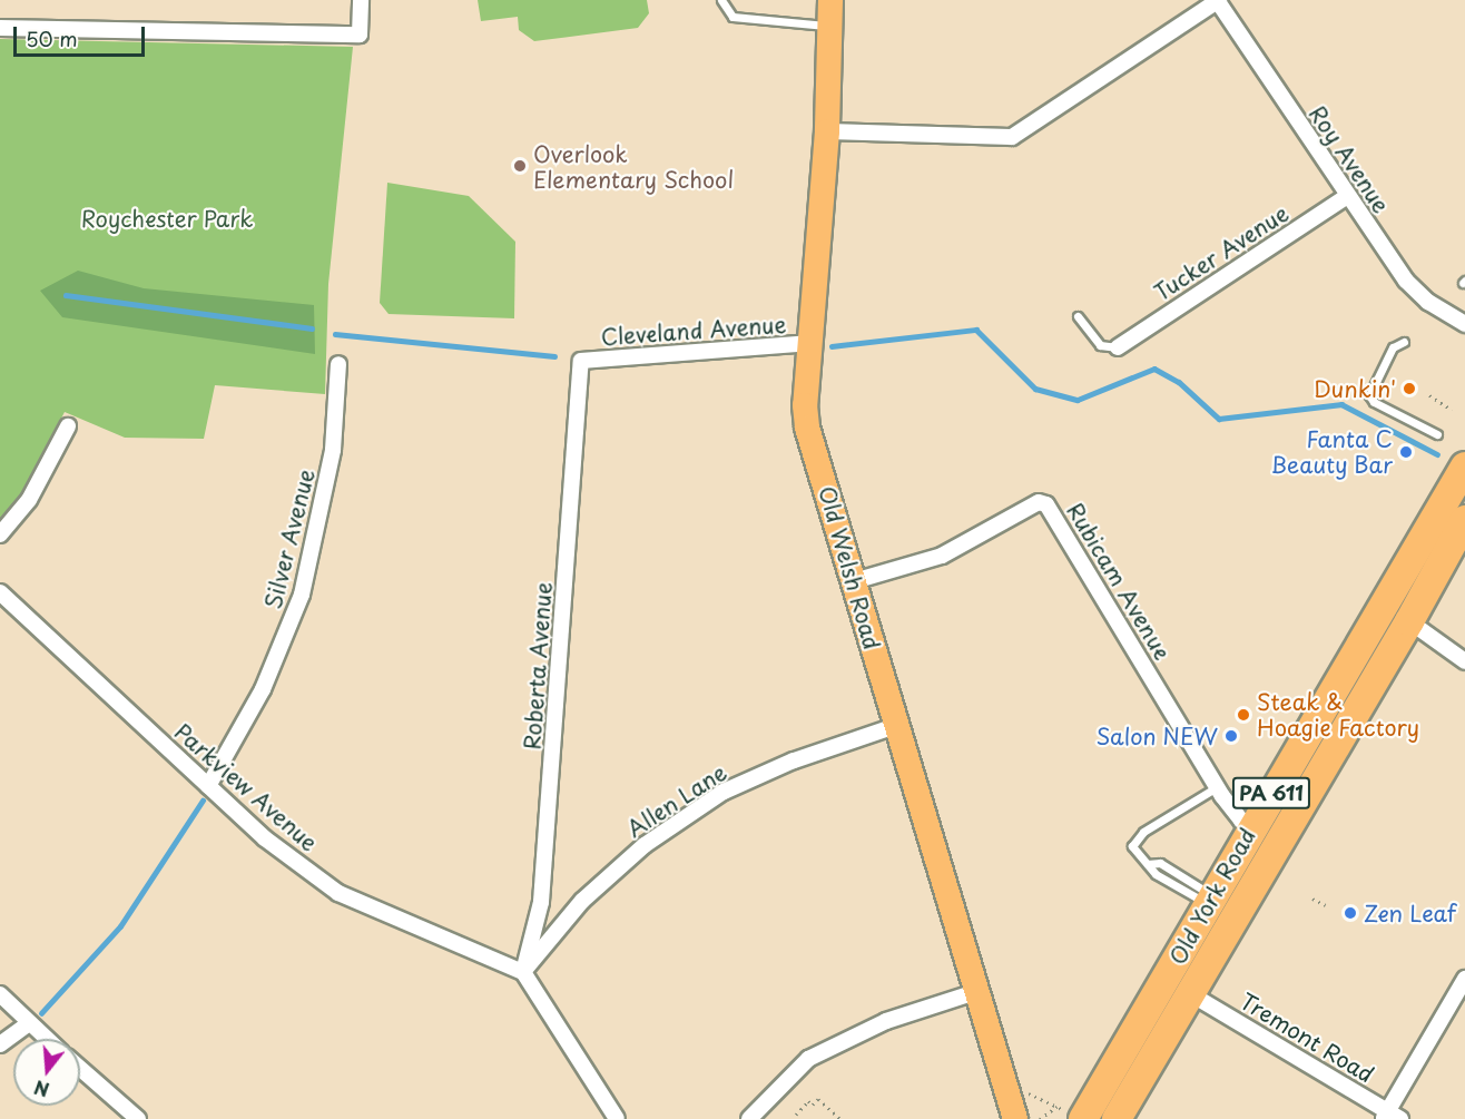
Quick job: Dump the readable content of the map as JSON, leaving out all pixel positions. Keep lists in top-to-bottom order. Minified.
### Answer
{"streets":{"highway":["PA 611","Old York Road"],"main road":["Old Welsh Road"],"street":["Roy Avenue","Tucker Avenue","Cleveland Avenue","Silver Avenue","Rubicam Avenue","Roberta Avenue","Parkview Avenue","Allen Lane","Tremont Road"]},"crossings":[["Roy Avenue","Tucker Avenue"],["Cleveland Avenue","Old Welsh Road"],["Cleveland Avenue","Roberta Avenue"],["Silver Avenue","Parkview Avenue"],["Old Welsh Road","Rubicam Avenue"],["Old Welsh Road","Allen Lane"],["Rubicam Avenue","Old York Road"],["Roberta Avenue","Parkview Avenue"],["Roberta Avenue","Allen Lane"],["Parkview Avenue","Allen Lane"],["Old York Road","Tremont Road"]],"parks":["Roychester Park"],"places":["Overlook Elementary School","Dunkin'","Fanta C Beauty Bar","Steak & Hoagie Factory","Salon NEW","Zen Leaf"],"scale_bar":"50 m","north":"bottom"}
